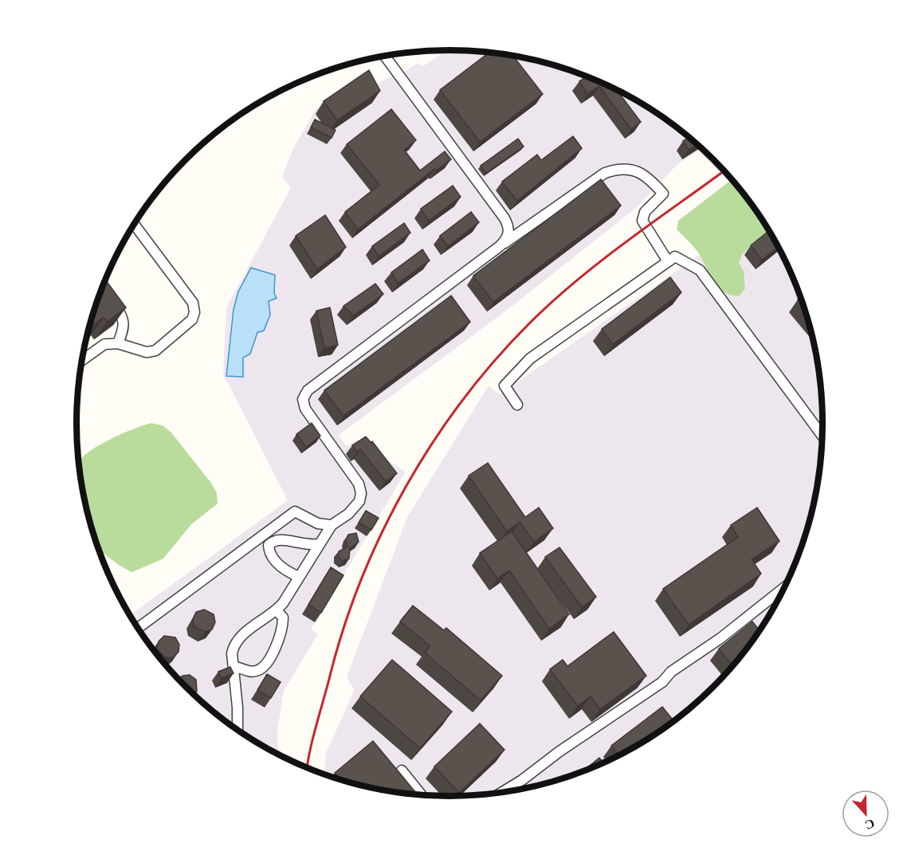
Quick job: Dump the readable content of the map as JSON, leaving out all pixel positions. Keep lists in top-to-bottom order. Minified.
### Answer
{"north":"bottom"}
